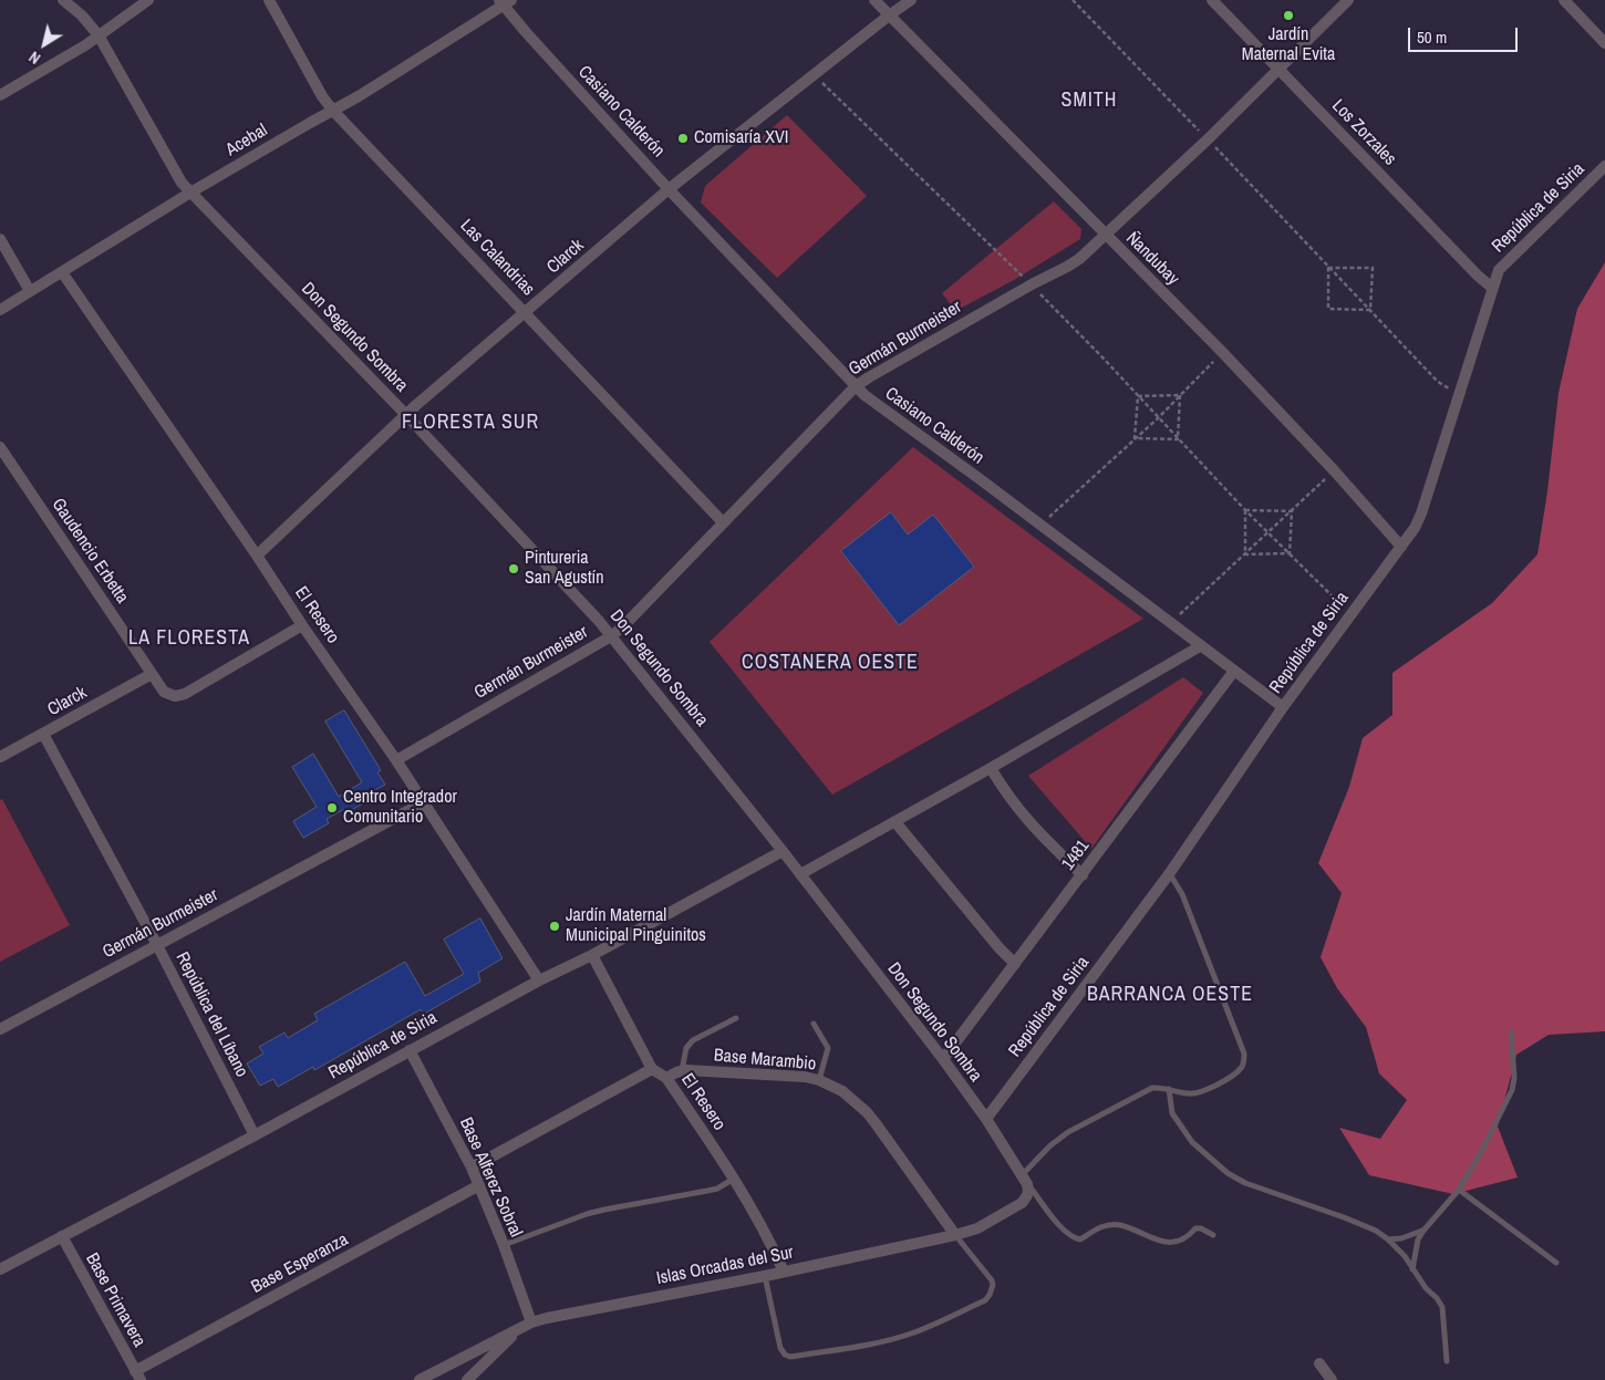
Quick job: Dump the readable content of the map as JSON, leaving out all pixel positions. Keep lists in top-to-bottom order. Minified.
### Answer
{"streets":{"street":["Casiano Calderón","Los Zorzales","Acebal","República de Siria","Clarck","Las Calandrias","Ñandubay","Don Segundo Sombra","Germán Burmeister","Gaudencio Erbetta","El Resero","1481","República del Líbano","Base Marambio","Base Alferez Sobral","Base Esperanza","Islas Orcadas del Sur","Base Primavera"]},"crossings":[["Casiano Calderón","Acebal"],["Casiano Calderón","República de Siria"],["Casiano Calderón","Clarck"],["Casiano Calderón","Germán Burmeister"],["Casiano Calderón","1481"],["Los Zorzales","República de Siria"],["Los Zorzales","Germán Burmeister"],["Acebal","Las Calandrias"],["Acebal","Don Segundo Sombra"],["Acebal","El Resero"],["República de Siria","Ñandubay"],["República de Siria","Don Segundo Sombra"],["República de Siria","El Resero"],["República de Siria","República del Líbano"],["República de Siria","Base Alferez Sobral"],["República de Siria","Base Primavera"],["Clarck","Las Calandrias"],["Clarck","Ñandubay"],["Clarck","Don Segundo Sombra"],["Clarck","Gaudencio Erbetta"],["Clarck","El Resero"],["Clarck","República del Líbano"],["Las Calandrias","Germán Burmeister"],["Ñandubay","Germán Burmeister"],["Don Segundo Sombra","Germán Burmeister"],["Don Segundo Sombra","1481"],["Don Segundo Sombra","Islas Orcadas del Sur"],["Germán Burmeister","El Resero"],["Germán Burmeister","República del Líbano"],["Gaudencio Erbetta","El Resero"],["El Resero","Base Marambio"],["El Resero","Islas Orcadas del Sur"],["Base Marambio","Islas Orcadas del Sur"],["Base Alferez Sobral","Base Esperanza"],["Base Alferez Sobral","Islas Orcadas del Sur"],["Base Esperanza","Base Primavera"]],"districts":["SMITH","FLORESTA SUR","LA FLORESTA","COSTANERA OESTE","BARRANCA OESTE"],"places":["Jardín Maternal Evita","Comisaría XVI","Pintureria San Agustín","Centro Integrador Comunitario","Jardín Maternal Municipal Pinguinitos"],"scale_bar":"50 m","north":"bottom left"}
